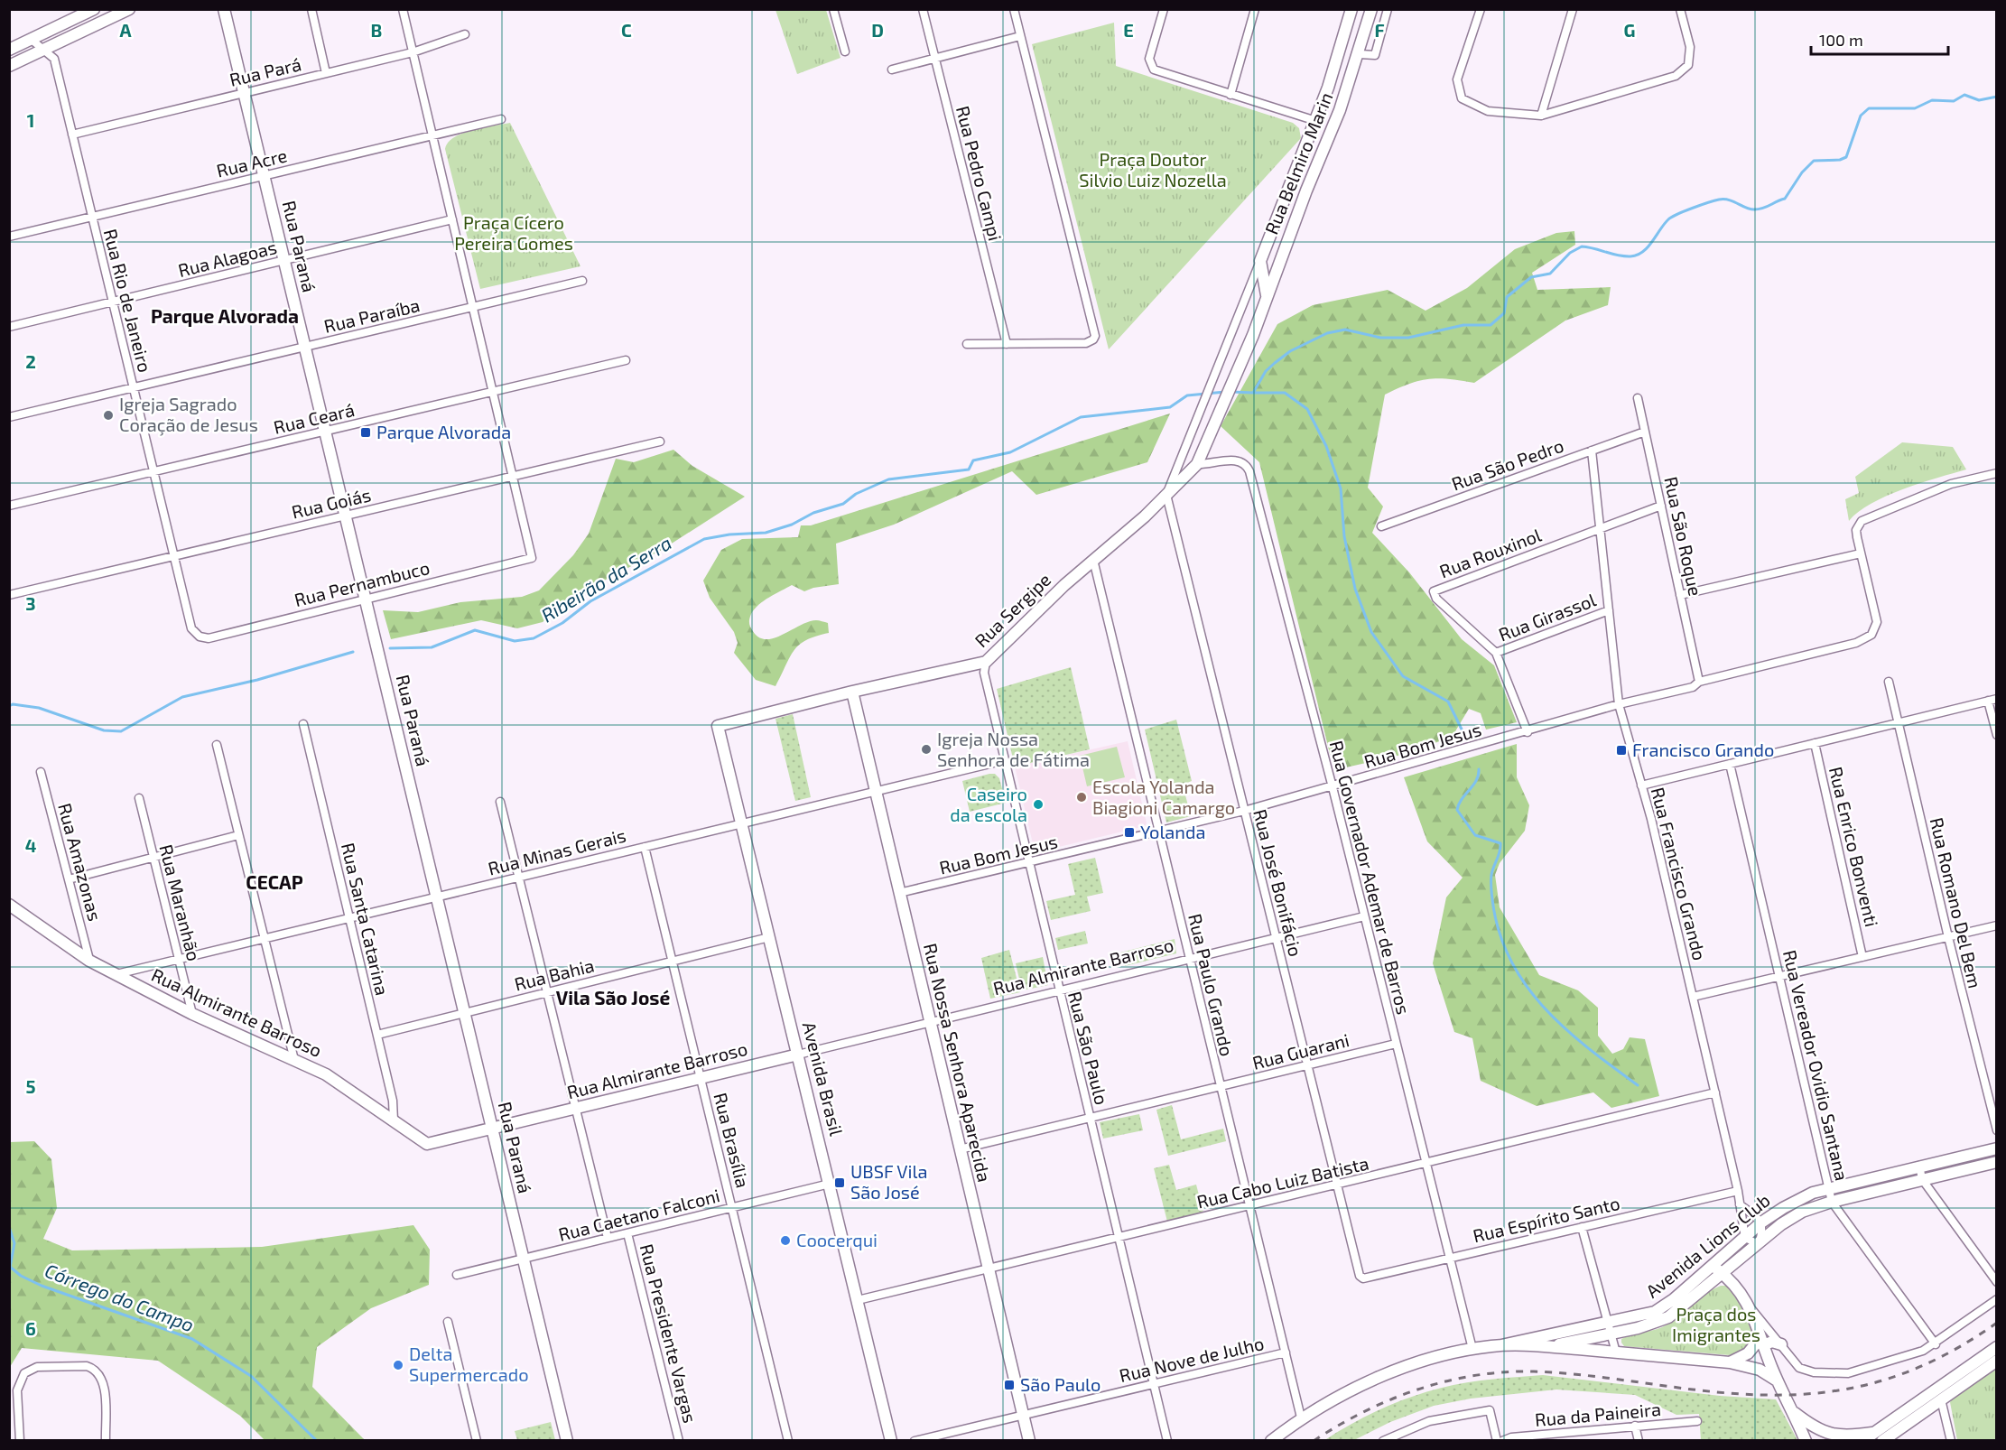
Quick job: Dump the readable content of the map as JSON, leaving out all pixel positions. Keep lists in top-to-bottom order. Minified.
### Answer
{"streets":{"street":["Rua Pará","Rua Acre","Rua Belmiro Marin","Rua Pedro Campi","Rua Paraná","Rua Alagoas","Rua Rio de Janeiro","Rua Paraíba","Rua Ceará","Rua São Pedro","Rua Goiás","Rua São Roque","Rua Rouxinol","Rua Pernambuco","Rua Sergipe","Rua Girassol","Rua Bom Jesus","Rua Enrico Bonventi","Rua Minas Gerais","Rua Amazonas","Rua Francisco Grando","Rua Governador Ademar de Barros","Rua José Bonifácio","Rua Maranhão","Rua Romano Del Bem","Rua Santa Catarina","Rua Almirante Barroso","Rua Bahia","Rua Paulo Grando","Rua São Paulo","Rua Guarani","Rua Nossa Senhora Aparecida","Rua Vereador Ovidio Santana","Avenida Brasil","Rua Brasília","Rua Cabo Luiz Batista","Rua Caetano Falconi","Rua Espírito Santo","Avenida Lions Club","Rua Presidente Vargas","Rua Nove de Julho","Rua da Paineira"]},"crossings":[["Rua Pará","Rua Paraná"],["Rua Pará","Rua Rio de Janeiro"],["Rua Acre","Rua Paraná"],["Rua Acre","Rua Rio de Janeiro"],["Rua Belmiro Marin","Rua Sergipe"],["Rua Belmiro Marin","Rua Governador Ademar de Barros"],["Rua Belmiro Marin","Rua José Bonifácio"],["Rua Paraná","Rua Alagoas"],["Rua Paraná","Rua Paraíba"],["Rua Paraná","Rua Ceará"],["Rua Paraná","Rua Goiás"],["Rua Paraná","Rua Pernambuco"],["Rua Paraná","Rua Minas Gerais"],["Rua Paraná","Rua Almirante Barroso"],["Rua Paraná","Rua Bahia"],["Rua Paraná","Rua Caetano Falconi"],["Rua Alagoas","Rua Rio de Janeiro"],["Rua Rio de Janeiro","Rua Paraíba"],["Rua Rio de Janeiro","Rua Ceará"],["Rua Rio de Janeiro","Rua Goiás"],["Rua Rio de Janeiro","Rua Pernambuco"],["Rua São Pedro","Rua São Roque"],["Rua São Pedro","Rua Francisco Grando"],["Rua Goiás","Rua Pernambuco"],["Rua São Roque","Rua Bom Jesus"],["Rua Rouxinol","Rua Girassol"],["Rua Rouxinol","Rua Bom Jesus"],["Rua Rouxinol","Rua Francisco Grando"],["Rua Sergipe","Rua Governador Ademar de Barros"],["Rua Sergipe","Rua José Bonifácio"],["Rua Sergipe","Rua Paulo Grando"],["Rua Sergipe","Rua São Paulo"],["Rua Sergipe","Rua Nossa Senhora Aparecida"],["Rua Sergipe","Avenida Brasil"],["Rua Girassol","Rua Francisco Grando"],["Rua Bom Jesus","Rua Francisco Grando"],["Rua Bom Jesus","Rua Governador Ademar de Barros"],["Rua Bom Jesus","Rua José Bonifácio"],["Rua Bom Jesus","Rua Paulo Grando"],["Rua Bom Jesus","Rua São Paulo"],["Rua Bom Jesus","Rua Nossa Senhora Aparecida"],["Rua Minas Gerais","Rua Maranhão"],["Rua Minas Gerais","Rua Santa Catarina"],["Rua Minas Gerais","Rua Almirante Barroso"],["Rua Minas Gerais","Rua São Paulo"],["Rua Minas Gerais","Rua Nossa Senhora Aparecida"],["Rua Minas Gerais","Avenida Brasil"],["Rua Minas Gerais","Rua Brasília"],["Rua Amazonas","Rua Almirante Barroso"],["Rua Francisco Grando","Rua Cabo Luiz Batista"],["Rua Francisco Grando","Rua Espírito Santo"],["Rua Francisco Grando","Avenida Lions Club"],["Rua Governador Ademar de Barros","Rua Almirante Barroso"],["Rua Governador Ademar de Barros","Rua Guarani"],["Rua Governador Ademar de Barros","Rua Cabo Luiz Batista"],["Rua Governador Ademar de Barros","Rua Espírito Santo"],["Rua José Bonifácio","Rua Almirante Barroso"],["Rua José Bonifácio","Rua Guarani"],["Rua José Bonifácio","Rua Cabo Luiz Batista"],["Rua José Bonifácio","Rua Espírito Santo"],["Rua Maranhão","Rua Almirante Barroso"],["Rua Santa Catarina","Rua Almirante Barroso"],["Rua Santa Catarina","Rua Bahia"],["Rua Almirante Barroso","Rua Paulo Grando"],["Rua Almirante Barroso","Rua São Paulo"],["Rua Almirante Barroso","Rua Nossa Senhora Aparecida"],["Rua Almirante Barroso","Avenida Brasil"],["Rua Almirante Barroso","Rua Brasília"],["Rua Bahia","Avenida Brasil"],["Rua Bahia","Rua Brasília"],["Rua Paulo Grando","Rua Guarani"],["Rua Paulo Grando","Rua Cabo Luiz Batista"],["Rua Paulo Grando","Rua Nove de Julho"],["Rua São Paulo","Rua Guarani"],["Rua São Paulo","Rua Cabo Luiz Batista"],["Rua São Paulo","Rua Nove de Julho"],["Rua Guarani","Rua Nossa Senhora Aparecida"],["Rua Nossa Senhora Aparecida","Rua Cabo Luiz Batista"],["Rua Nossa Senhora Aparecida","Rua Nove de Julho"],["Rua Vereador Ovidio Santana","Avenida Lions Club"],["Avenida Brasil","Rua Cabo Luiz Batista"],["Avenida Brasil","Rua Caetano Falconi"],["Rua Brasília","Rua Caetano Falconi"],["Rua Caetano Falconi","Rua Presidente Vargas"]],"districts":["Parque Alvorada","CECAP","Vila São José"],"water":["Ribeirão da Serra","Córrego do Campo"],"parks":["Praça Doutor Silvio Luiz Nozella","Praça Cícero Pereira Gomes","Praça dos Imigrantes"],"places":{"other":["Igreja Sagrado Coração de Jesus","Igreja Nossa Senhora de Fátima","Escola Yolanda Biagioni Camargo","Caseiro da escola","Coocerqui","Delta Supermercado"],"transit":["Parque Alvorada","Francisco Grando","Yolanda","UBSF Vila São José","São Paulo"]},"scale_bar":"100 m","grid":{"columns":["A","B","C","D","E","F","G"],"rows":["1","2","3","4","5","6"]}}
